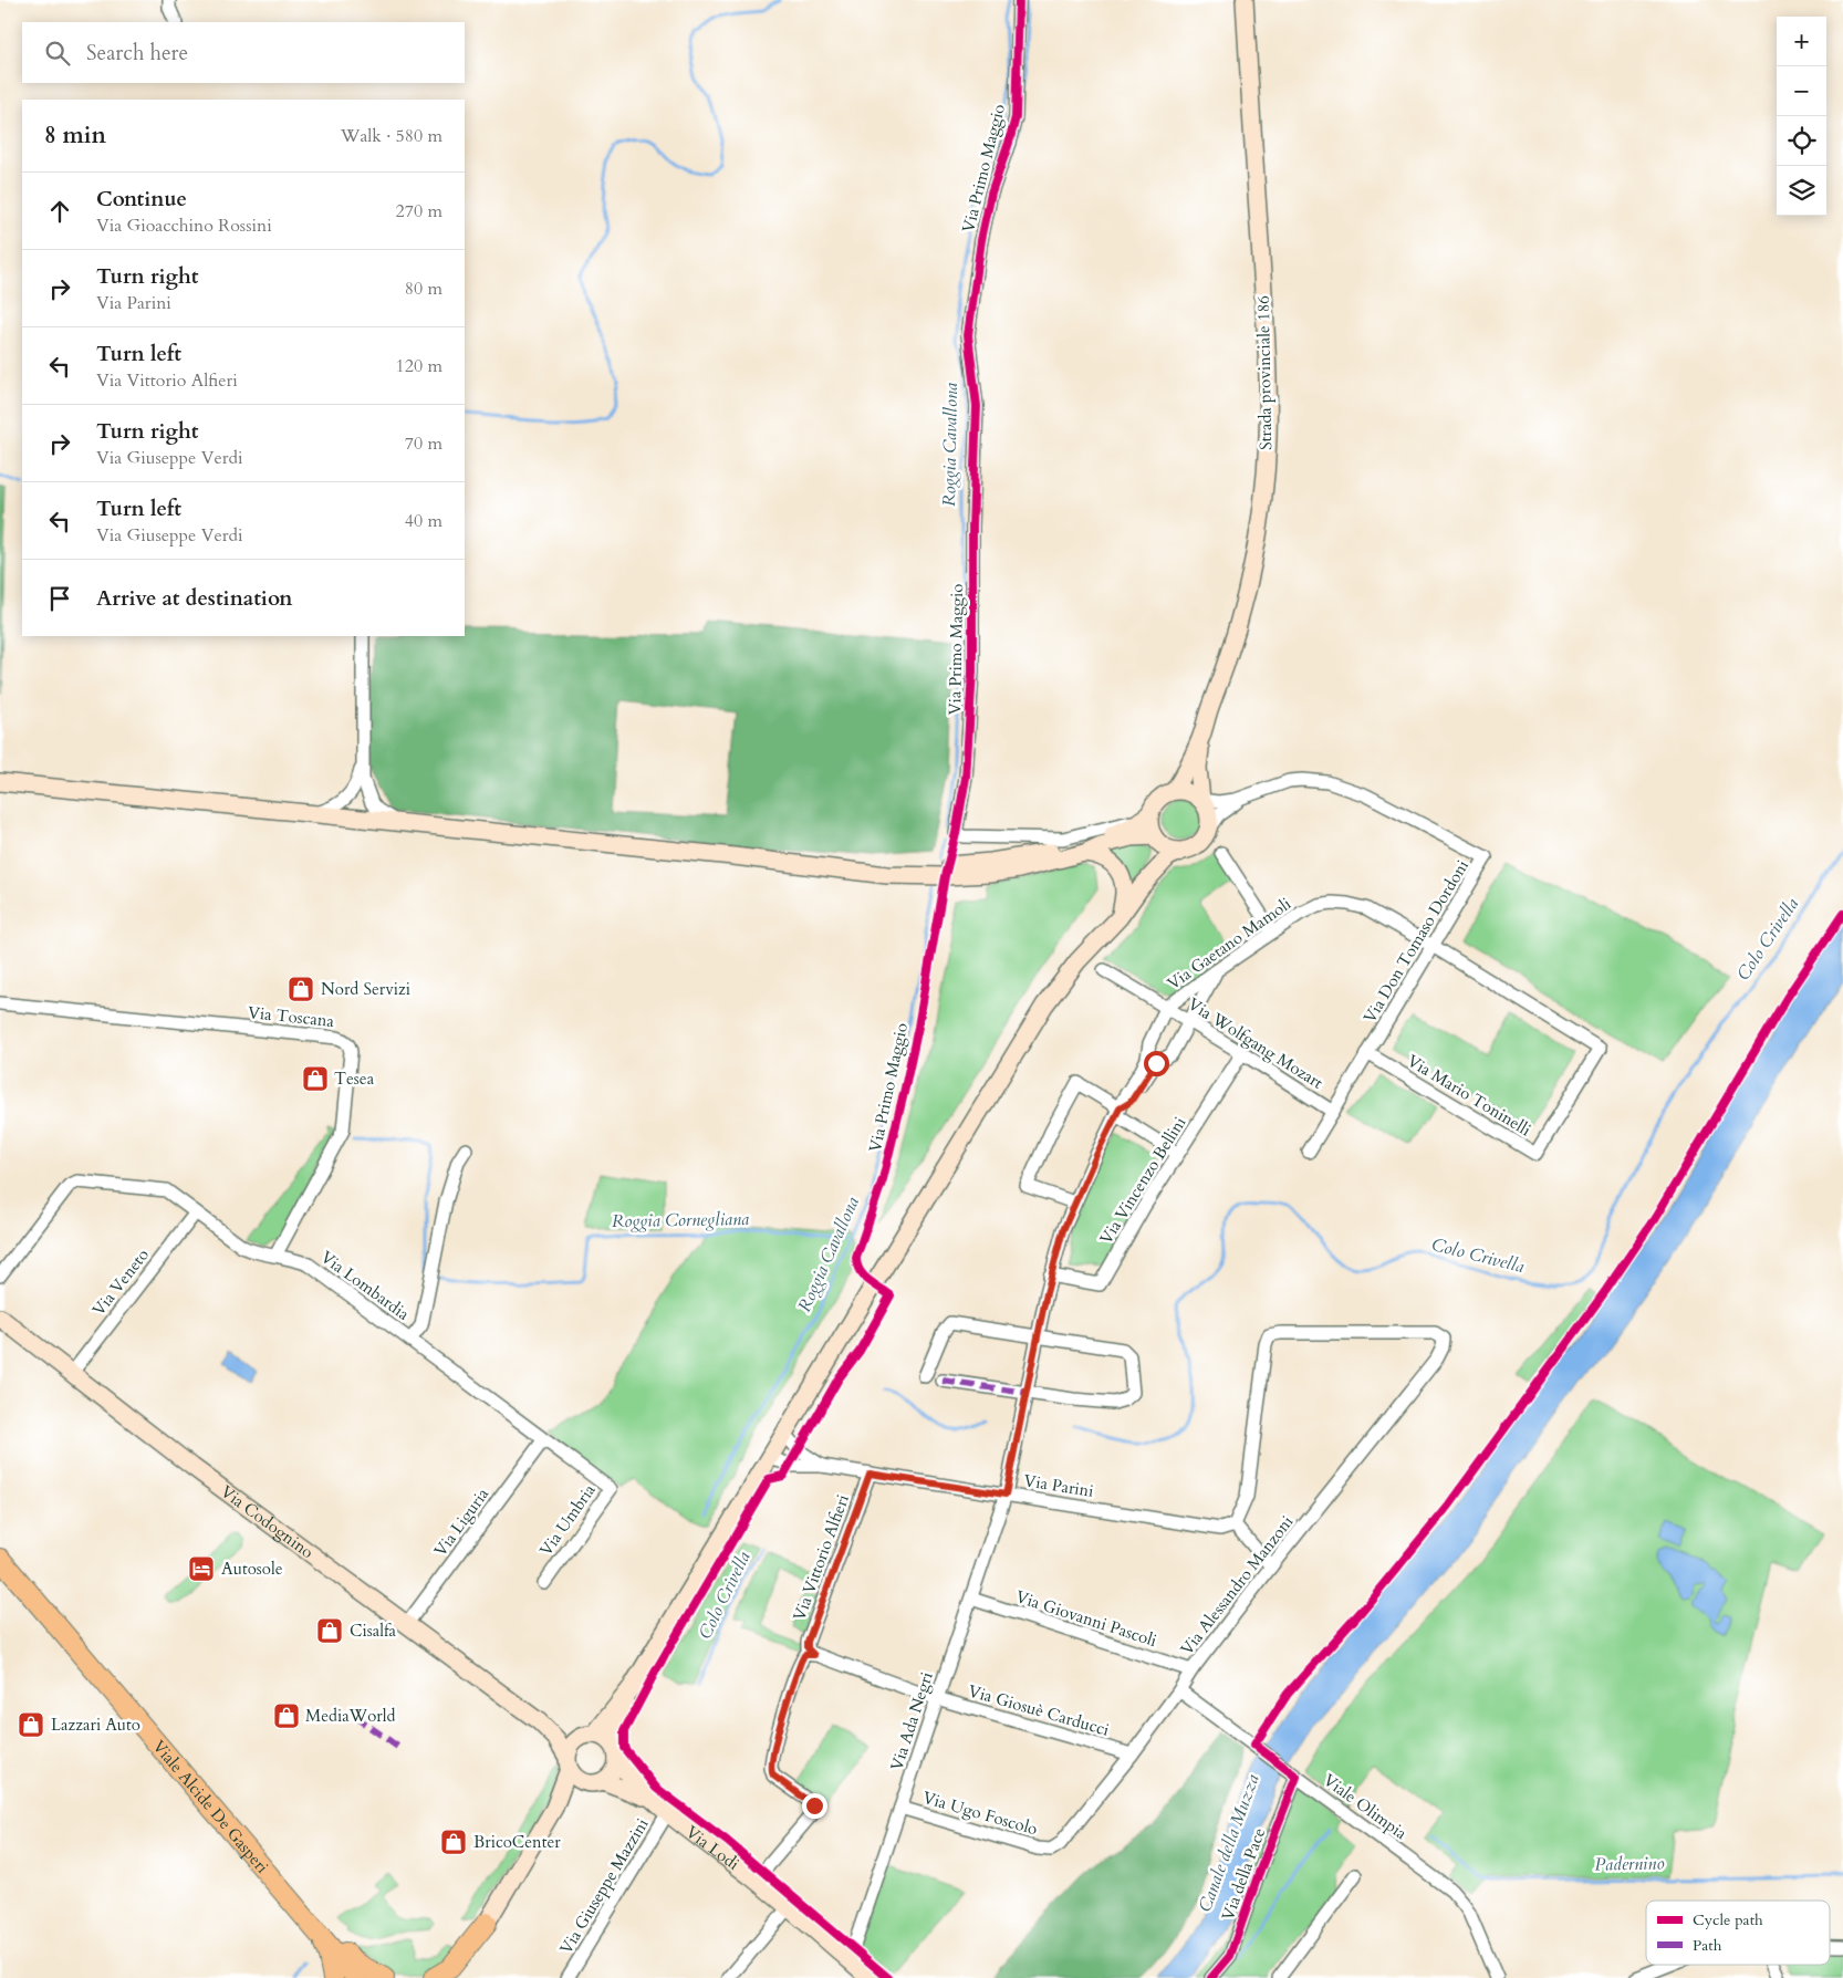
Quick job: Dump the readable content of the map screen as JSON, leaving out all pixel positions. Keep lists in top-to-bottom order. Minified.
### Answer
{"streets":{"main road":["Viale Alcide De Gasperi"],"street":["Via Primo Maggio","Strada provinciale 186","Via Don Tomaso Dordoni","Via Gaetano Mamoli","Via Toscana","Via Wolfgang Mozart","Via Mario Toninelli","Via Vincenzo Bellini","Via Veneto","Via Lombardia","Via Parini","Via Umbria","Via Codognino","Via Liguria","Via Vittorio Alfieri","Via Alessandro Manzoni","Via Giovanni Pascoli","Via Giosuè Carducci","Via Ada Negri","Viale Olimpia","Via Ugo Foscolo","Via Lodi","Via della Pace","Via Giuseppe Mazzini"]},"crossings":[["Via Primo Maggio","Via Don Tomaso Dordoni"],["Via Don Tomaso Dordoni","Via Gaetano Mamoli"],["Via Don Tomaso Dordoni","Via Wolfgang Mozart"],["Via Don Tomaso Dordoni","Via Mario Toninelli"],["Via Gaetano Mamoli","Via Wolfgang Mozart"],["Via Gaetano Mamoli","Via Mario Toninelli"],["Via Gaetano Mamoli","Via Ada Negri"],["Via Toscana","Via Lombardia"],["Via Wolfgang Mozart","Via Vincenzo Bellini"],["Via Wolfgang Mozart","Via Ada Negri"],["Via Vincenzo Bellini","Via Ada Negri"],["Via Veneto","Via Lombardia"],["Via Veneto","Via Codognino"],["Via Lombardia","Via Umbria"],["Via Lombardia","Via Liguria"],["Via Parini","Via Vittorio Alfieri"],["Via Parini","Via Alessandro Manzoni"],["Via Parini","Via Ada Negri"],["Via Umbria","Via Liguria"],["Via Codognino","Via Liguria"],["Via Codognino","Via Lodi"],["Via Alessandro Manzoni","Via Giovanni Pascoli"],["Via Alessandro Manzoni","Via Giosuè Carducci"],["Via Alessandro Manzoni","Viale Olimpia"],["Via Alessandro Manzoni","Via Ugo Foscolo"],["Via Giovanni Pascoli","Via Ada Negri"],["Via Giosuè Carducci","Via Ada Negri"],["Via Ada Negri","Via Ugo Foscolo"],["Via Ada Negri","Via Lodi"],["Viale Olimpia","Via della Pace"],["Via Lodi","Via Giuseppe Mazzini"]],"water":["Roggia Cavallona","Colo Crivella","Roggia Cornegliana","Canale della Muzza","Padernino"],"places":{"shop":["Nord Servizi","Tesea","Cisalfa","MediaWorld","Lazzari Auto","BricoCenter"],"hotel":["Autosole"]},"legend":["Cycle path","Path"],"page":{"map_buttons":["+","−"],"search":"Search here","heading":["8 min","Walk · 580 m"],"list":[["Continue","Via Gioacchino Rossini","270 m"],["Turn right","Via Parini","80 m"],["Turn left","Via Vittorio Alfieri","120 m"],["Turn right","Via Giuseppe Verdi","70 m"],["Turn left","Via Giuseppe Verdi","40 m"],"Arrive at destination"]}}
